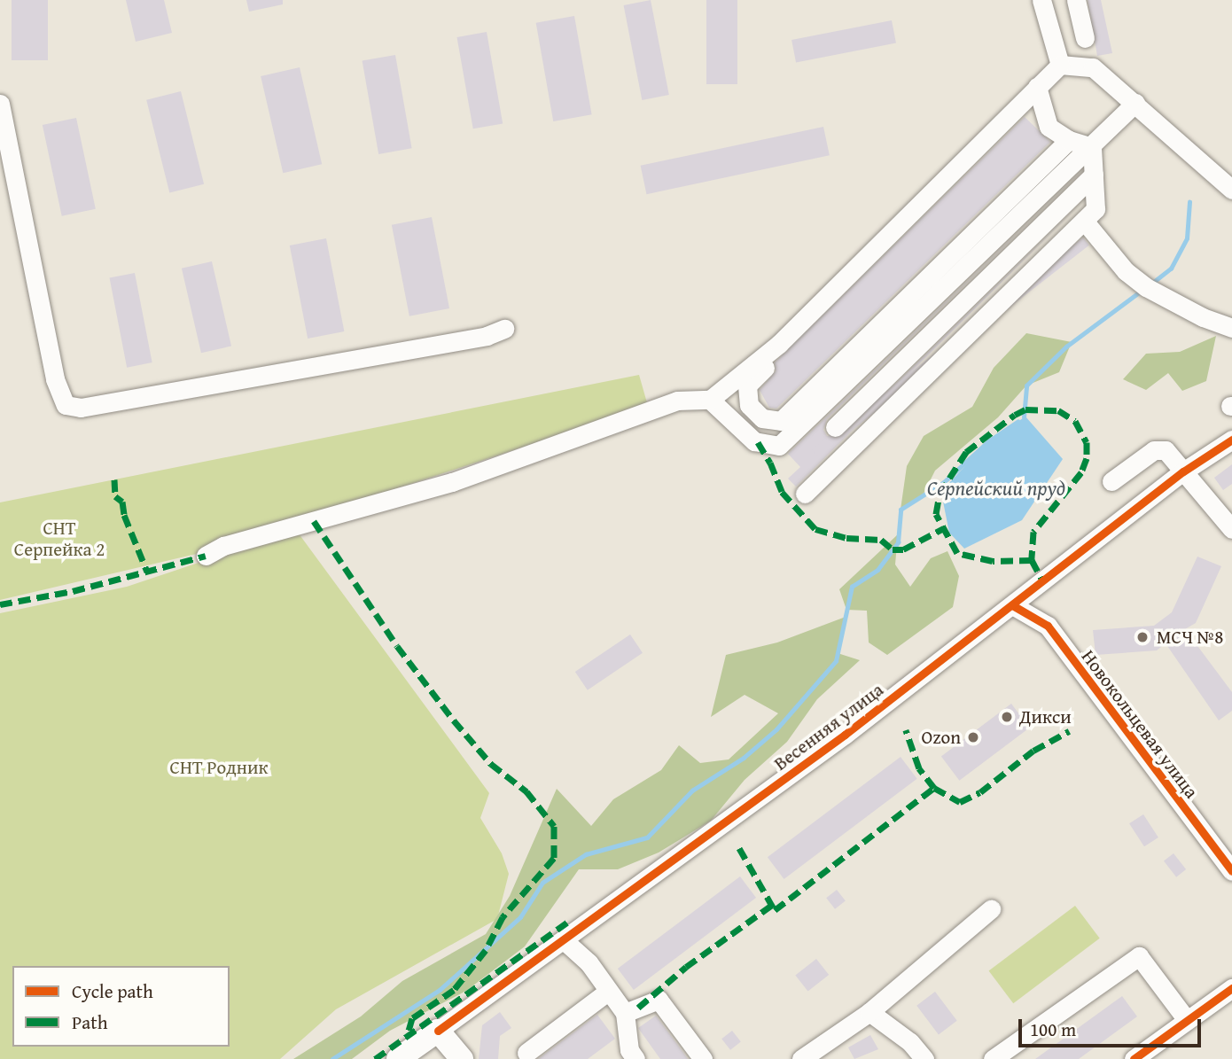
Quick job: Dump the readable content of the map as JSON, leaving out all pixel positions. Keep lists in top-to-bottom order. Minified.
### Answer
{"streets":{"main road":["Весенняя улица"],"street":["Новокольцевая улица"]},"crossings":[["Новокольцевая улица","Весенняя улица"]],"water":["Серпейский пруд"],"parks":["СНТ Серпейка 2","СНТ Родник"],"places":["МСЧ №8","Дикси","Ozon"],"legend":["Cycle path","Path"],"scale_bar":"100 m"}
